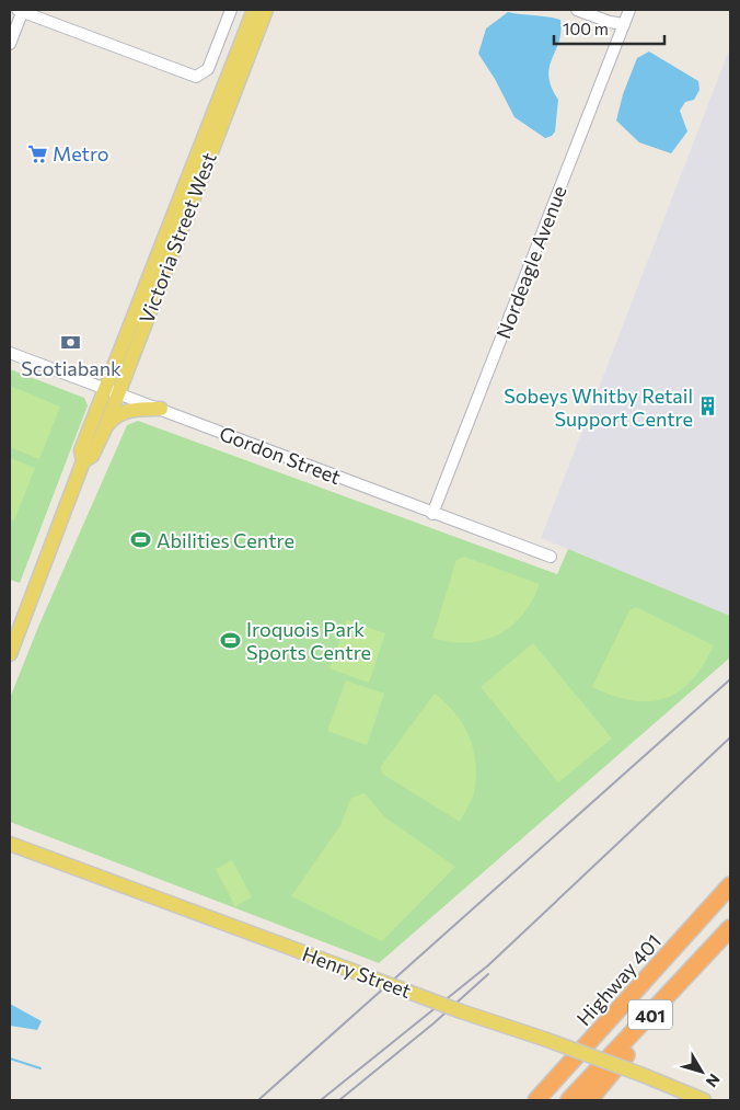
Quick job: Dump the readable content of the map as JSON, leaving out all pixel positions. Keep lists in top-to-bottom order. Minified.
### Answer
{"streets":{"highway":["Highway 401","401"],"main road":["Victoria Street West","Henry Street"],"street":["Nordeagle Avenue","Gordon Street"]},"crossings":[["Victoria Street West","Gordon Street"],["Nordeagle Avenue","Gordon Street"]],"places":{"supermarket":["Metro"],"bank":["Scotiabank"],"building":["Sobeys Whitby Retail Support Centre"],"sports":["Abilities Centre","Iroquois Park Sports Centre"]},"scale_bar":"100 m","north":"bottom right"}
